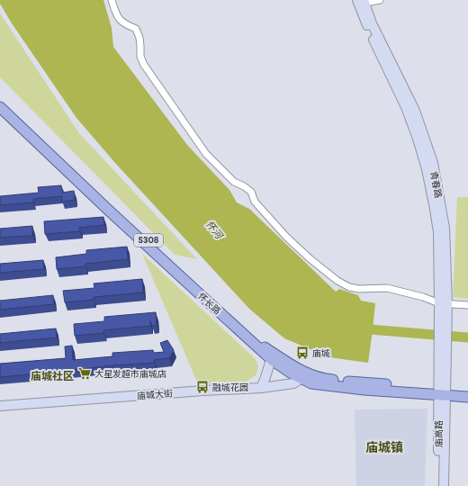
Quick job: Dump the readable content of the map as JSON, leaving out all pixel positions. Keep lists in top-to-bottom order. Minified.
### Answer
{"streets":{"main road":["青春路","S308","怀长路","庙城大街","庙高路"]},"crossings":[["青春路","怀长路"],["青春路","庙高路"],["怀长路","庙城大街"],["怀长路","庙高路"]],"districts":["庙城社区","庙城镇"],"water":["怀河"],"places":{"bus stop":["庙城","融城花园"],"supermarket":["大星发超市庙城店"]}}
